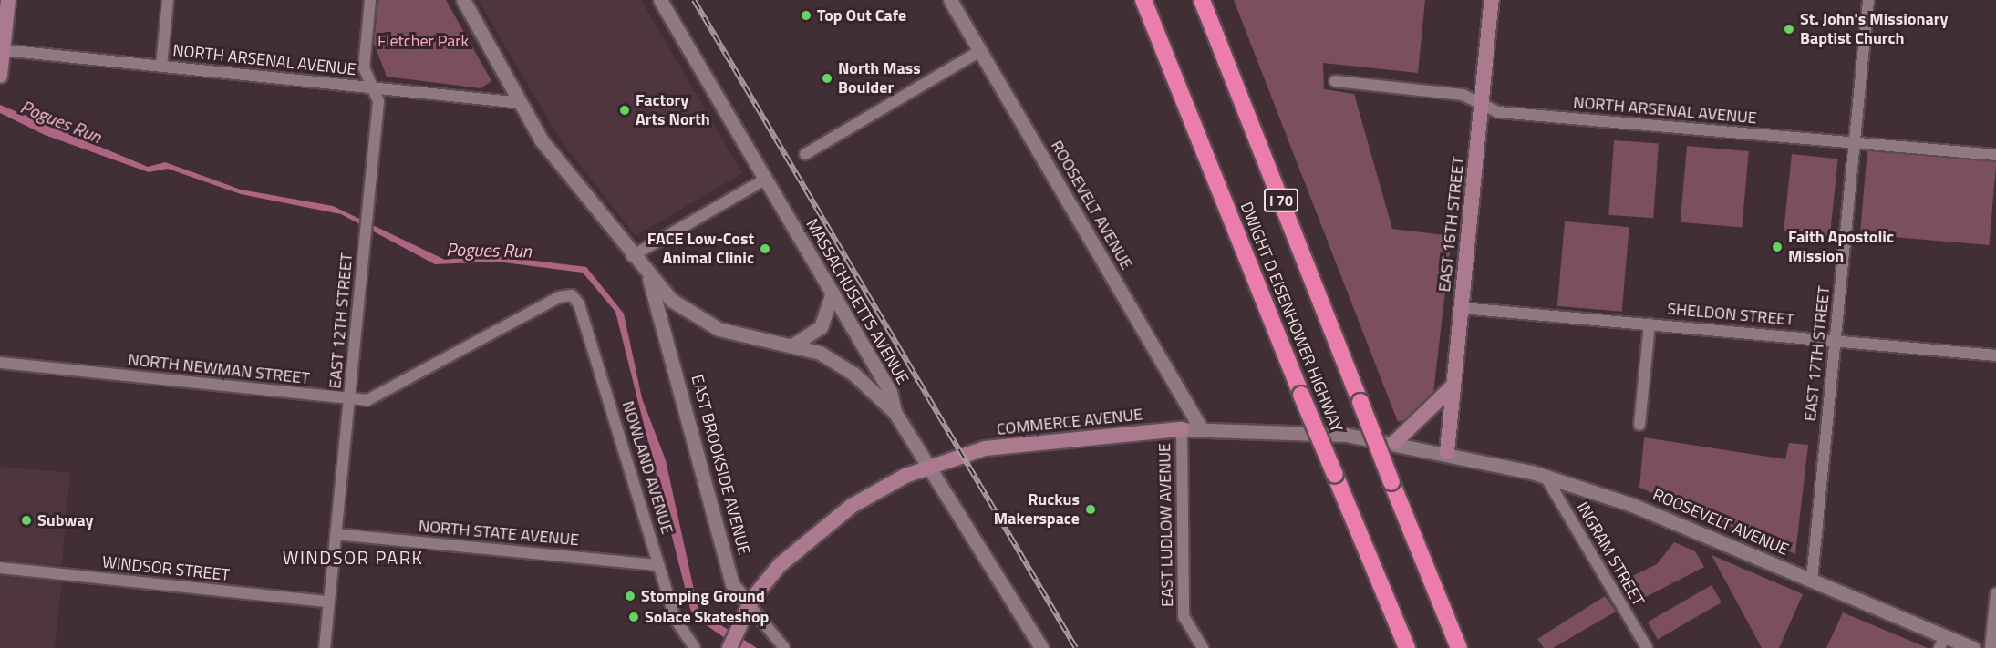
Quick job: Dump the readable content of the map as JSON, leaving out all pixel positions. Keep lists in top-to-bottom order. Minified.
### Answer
{"streets":{"highway":["I 70","DWIGHT D EISENHOWER HIGHWAY"],"main road":["EAST 16TH STREET","COMMERCE AVENUE"],"street":["NORTH ARSENAL AVENUE","ROOSEVELT AVENUE","MASSACHUSETTS AVENUE","SHELDON STREET","EAST 12TH STREET","EAST 17TH STREET","NORTH NEWMAN STREET","EAST BROOKSIDE AVENUE","NOWLAND AVENUE","EAST LUDLOW AVENUE","NORTH STATE AVENUE","INGRAM STREET","WINDSOR STREET"]},"crossings":[["NORTH ARSENAL AVENUE","EAST 16TH STREET"],["NORTH ARSENAL AVENUE","EAST 12TH STREET"],["NORTH ARSENAL AVENUE","EAST 17TH STREET"],["NORTH ARSENAL AVENUE","EAST BROOKSIDE AVENUE"],["ROOSEVELT AVENUE","EAST 16TH STREET"],["ROOSEVELT AVENUE","EAST 17TH STREET"],["ROOSEVELT AVENUE","COMMERCE AVENUE"],["ROOSEVELT AVENUE","INGRAM STREET"],["EAST 16TH STREET","SHELDON STREET"],["EAST 16TH STREET","COMMERCE AVENUE"],["MASSACHUSETTS AVENUE","COMMERCE AVENUE"],["MASSACHUSETTS AVENUE","EAST BROOKSIDE AVENUE"],["SHELDON STREET","EAST 17TH STREET"],["EAST 12TH STREET","NORTH NEWMAN STREET"],["EAST 12TH STREET","NORTH STATE AVENUE"],["EAST 12TH STREET","WINDSOR STREET"],["NORTH NEWMAN STREET","NOWLAND AVENUE"],["COMMERCE AVENUE","EAST BROOKSIDE AVENUE"],["COMMERCE AVENUE","EAST LUDLOW AVENUE"],["NOWLAND AVENUE","NORTH STATE AVENUE"]],"districts":["WINDSOR PARK"],"water":["Pogues Run"],"parks":["Fletcher Park"],"places":["Top Out Cafe","St. John's Missionary Baptist Church","North Mass Boulder","Factory Arts North","Faith Apostolic Mission","FACE Low-Cost Animal Clinic","Ruckus Makerspace","Subway","Stomping Ground","Solace Skateshop"]}
